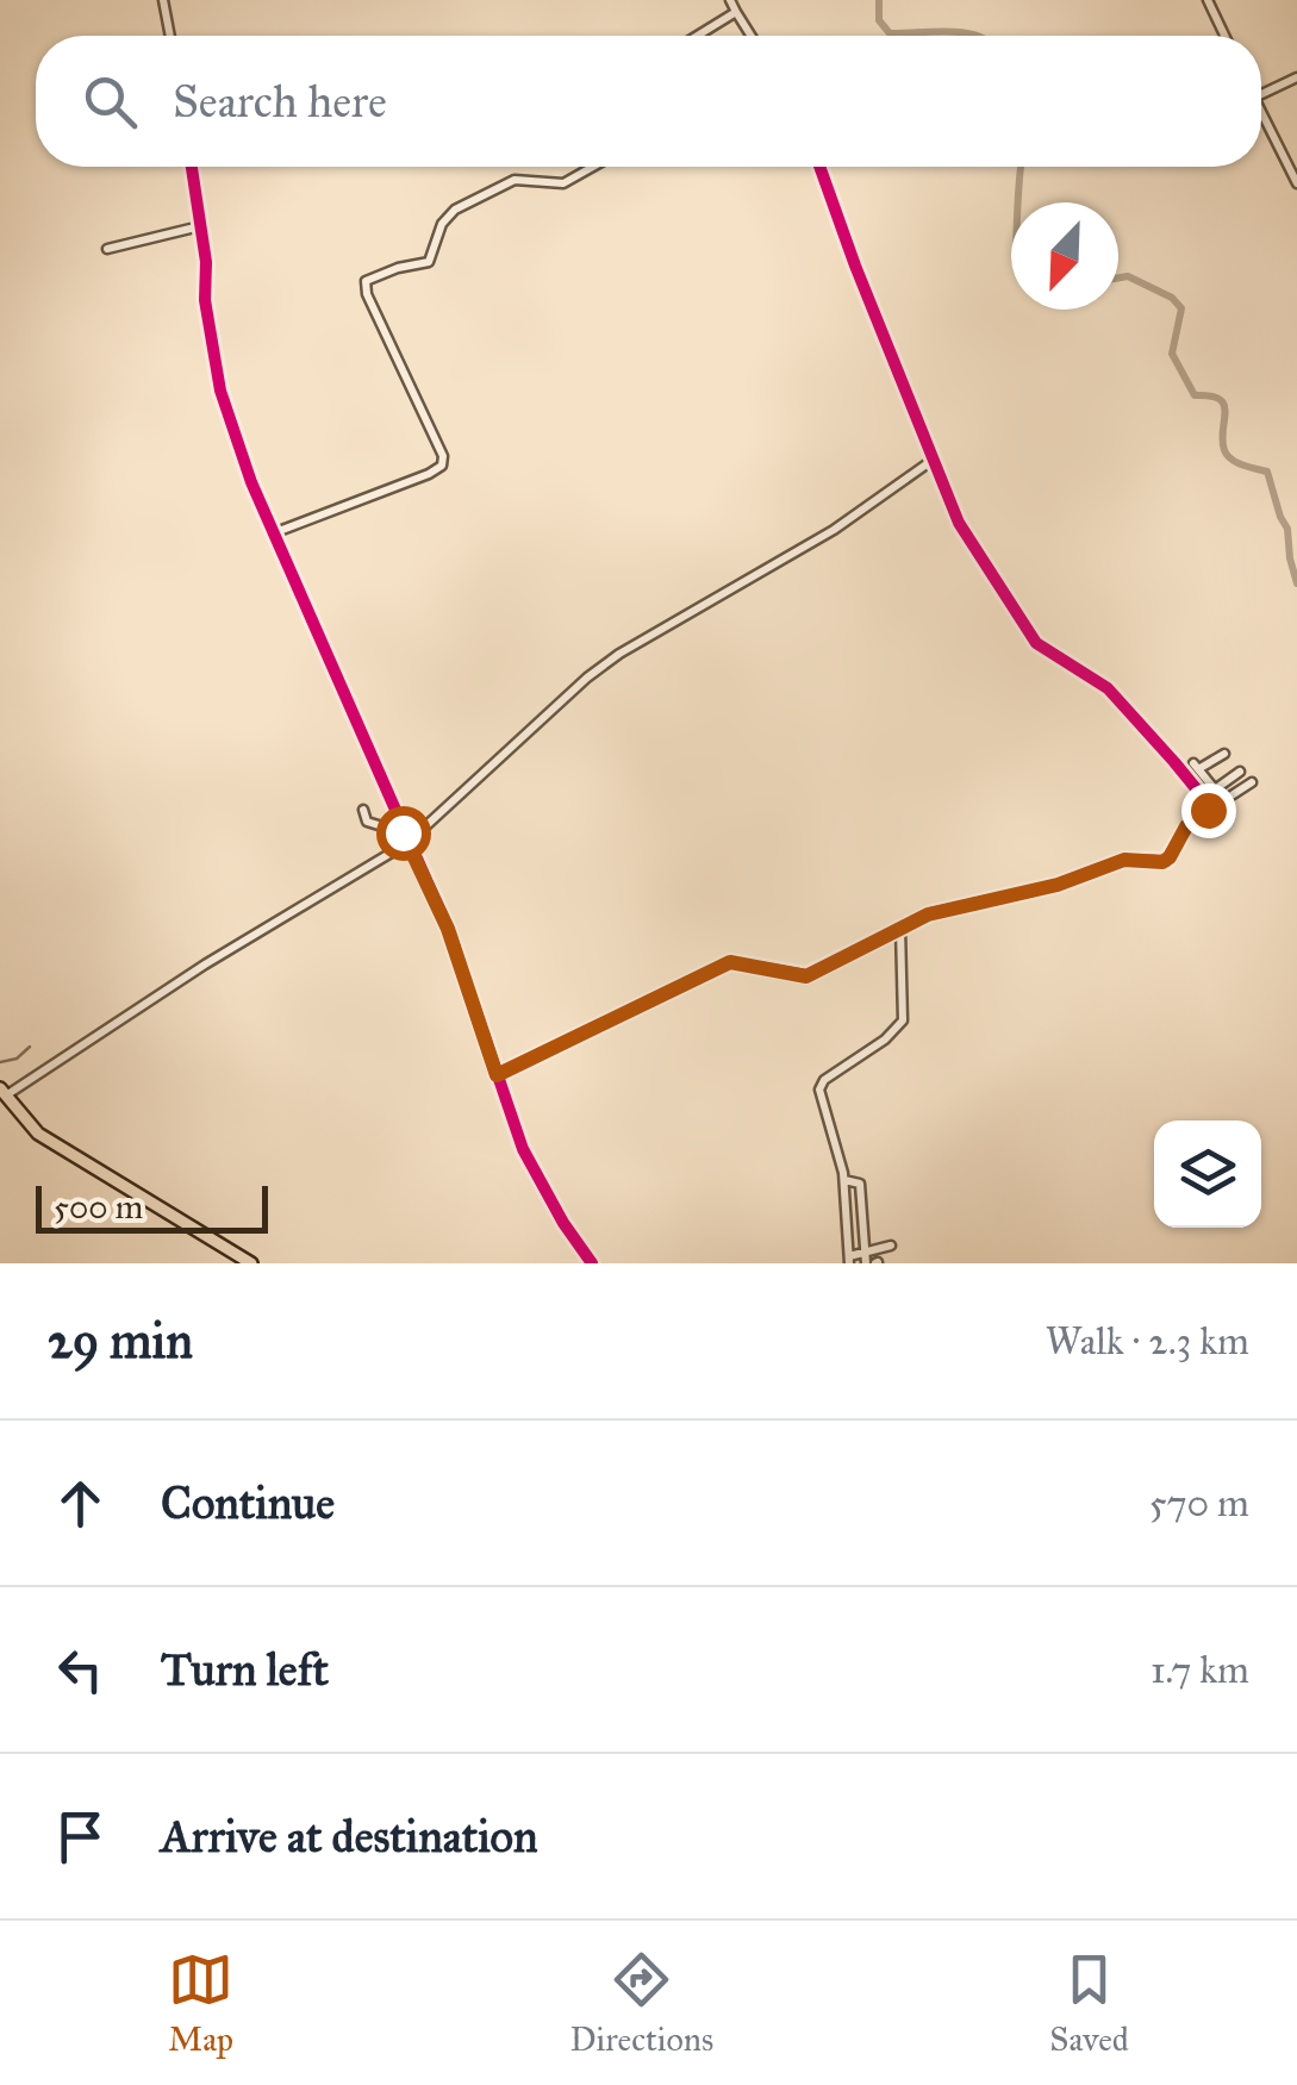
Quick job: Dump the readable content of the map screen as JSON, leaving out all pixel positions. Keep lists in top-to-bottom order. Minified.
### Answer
{"scale_bar":"500 m","north":"bottom left","page":{"search":"Search here","scale":"500 m","heading":["29 min","Walk · 2.3 km"],"list":[["Continue","570 m"],["Turn left","1.7 km"],"Arrive at destination"],"nav":["Map","Directions","Saved"]}}
